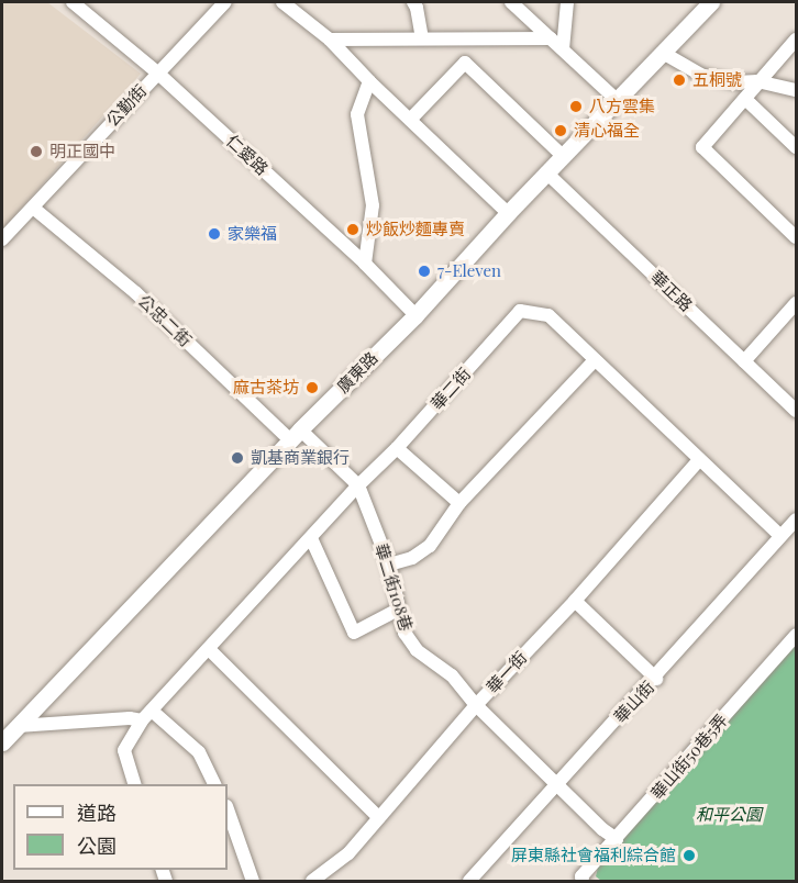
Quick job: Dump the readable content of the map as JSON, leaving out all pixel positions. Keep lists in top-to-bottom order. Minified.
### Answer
{"streets":{"street":["公勤街","仁愛路","華正路","公忠二街","廣東路","華二街","華二街108巷","華一街","華山街","華山街50巷5弄"]},"crossings":[["公勤街","仁愛路"],["公勤街","公忠二街"],["仁愛路","廣東路"],["華正路","廣東路"],["公忠二街","廣東路"],["公忠二街","華二街108巷"],["廣東路","華二街108巷"],["華二街","華二街108巷"],["華二街","華一街"],["華二街","華山街"],["華二街108巷","華一街"],["華二街108巷","華山街"],["華二街108巷","華山街50巷5弄"]],"parks":["和平公園"],"places":["五桐號","八方雲集","清心福全","明正國中","炒飯炒麵專賣","家樂福","7-Eleven","麻古茶坊","凱基商業銀行","屏東縣社會福利綜合館"],"legend":["道路","公園"]}
